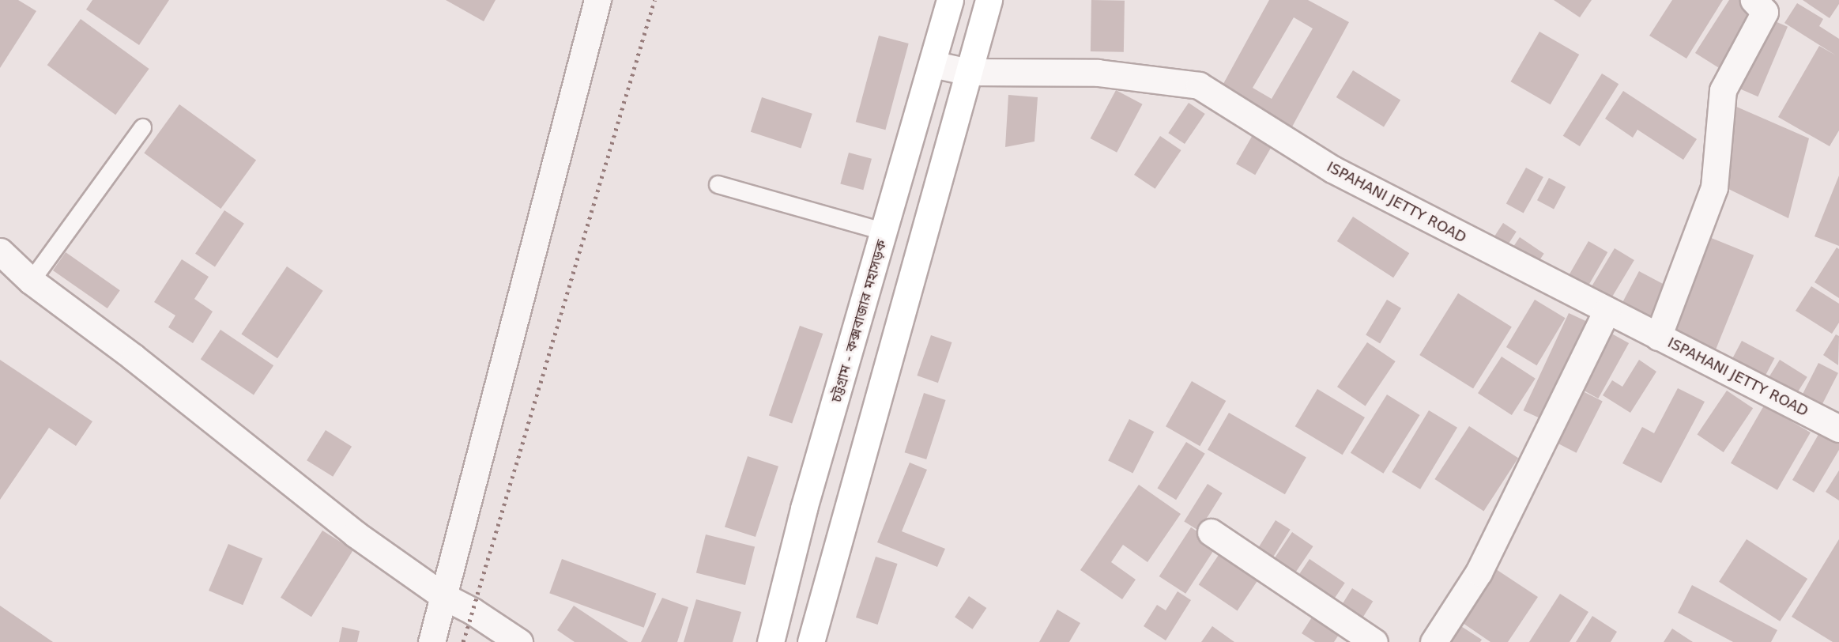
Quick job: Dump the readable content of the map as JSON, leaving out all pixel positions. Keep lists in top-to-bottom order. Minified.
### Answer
{"streets":{"highway":["চট্টগ্রাম - কক্সবাজার মহাসড়ক"],"street":["ISPAHANI JETTY ROAD"]},"crossings":[["ISPAHANI JETTY ROAD","চট্টগ্রাম - কক্সবাজার মহাসড়ক"]]}
